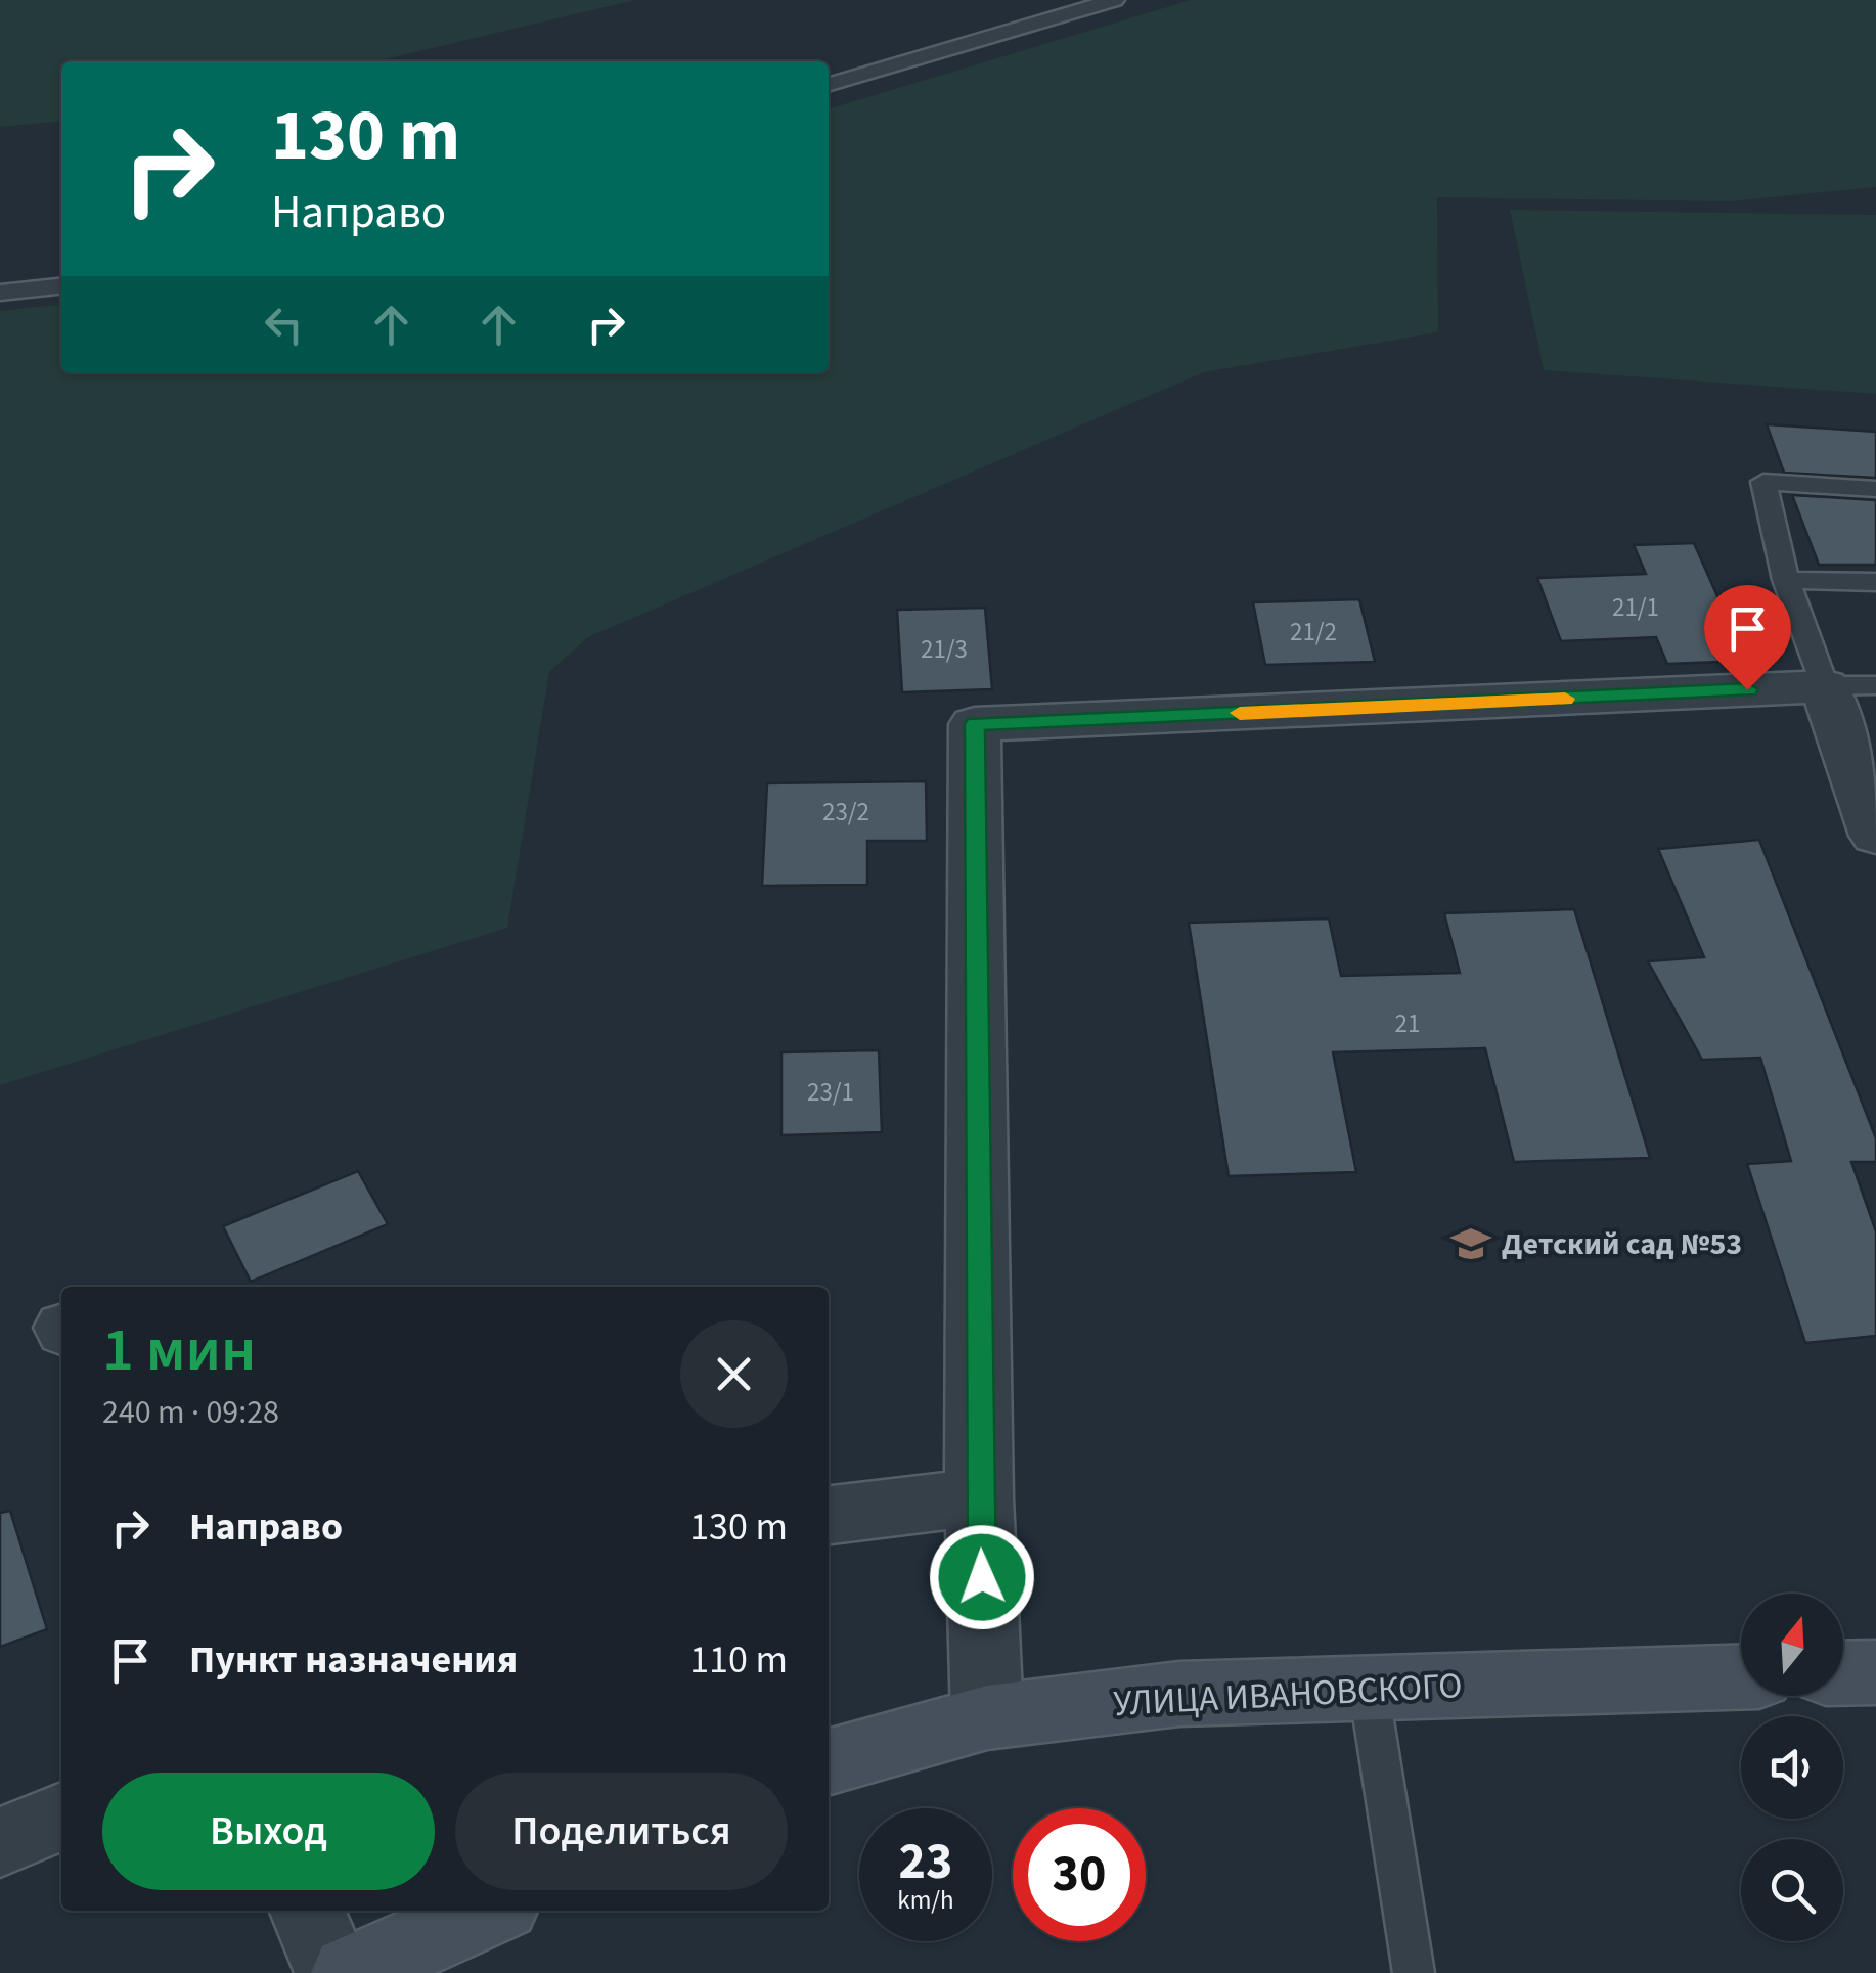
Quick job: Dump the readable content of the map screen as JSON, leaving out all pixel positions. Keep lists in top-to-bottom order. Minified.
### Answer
{"streets":{"main road":["УЛИЦА ИВАНОВСКОГО"]},"places":{"school or university":["Детский сад №53"]},"house_numbers":["21/1","21/2","21/3","23/2","21","23/1"],"north":"top","page":{"turn":["130 m","Направо"],"heading":["1 мин","240 m · 09:28"],"list":[{"name":"Направо","value":"130 m"},{"name":"Пункт назначения","value":"110 m"}],"buttons":["Выход","Поделиться"],"speed":"23 km/h","limit":"30"}}
